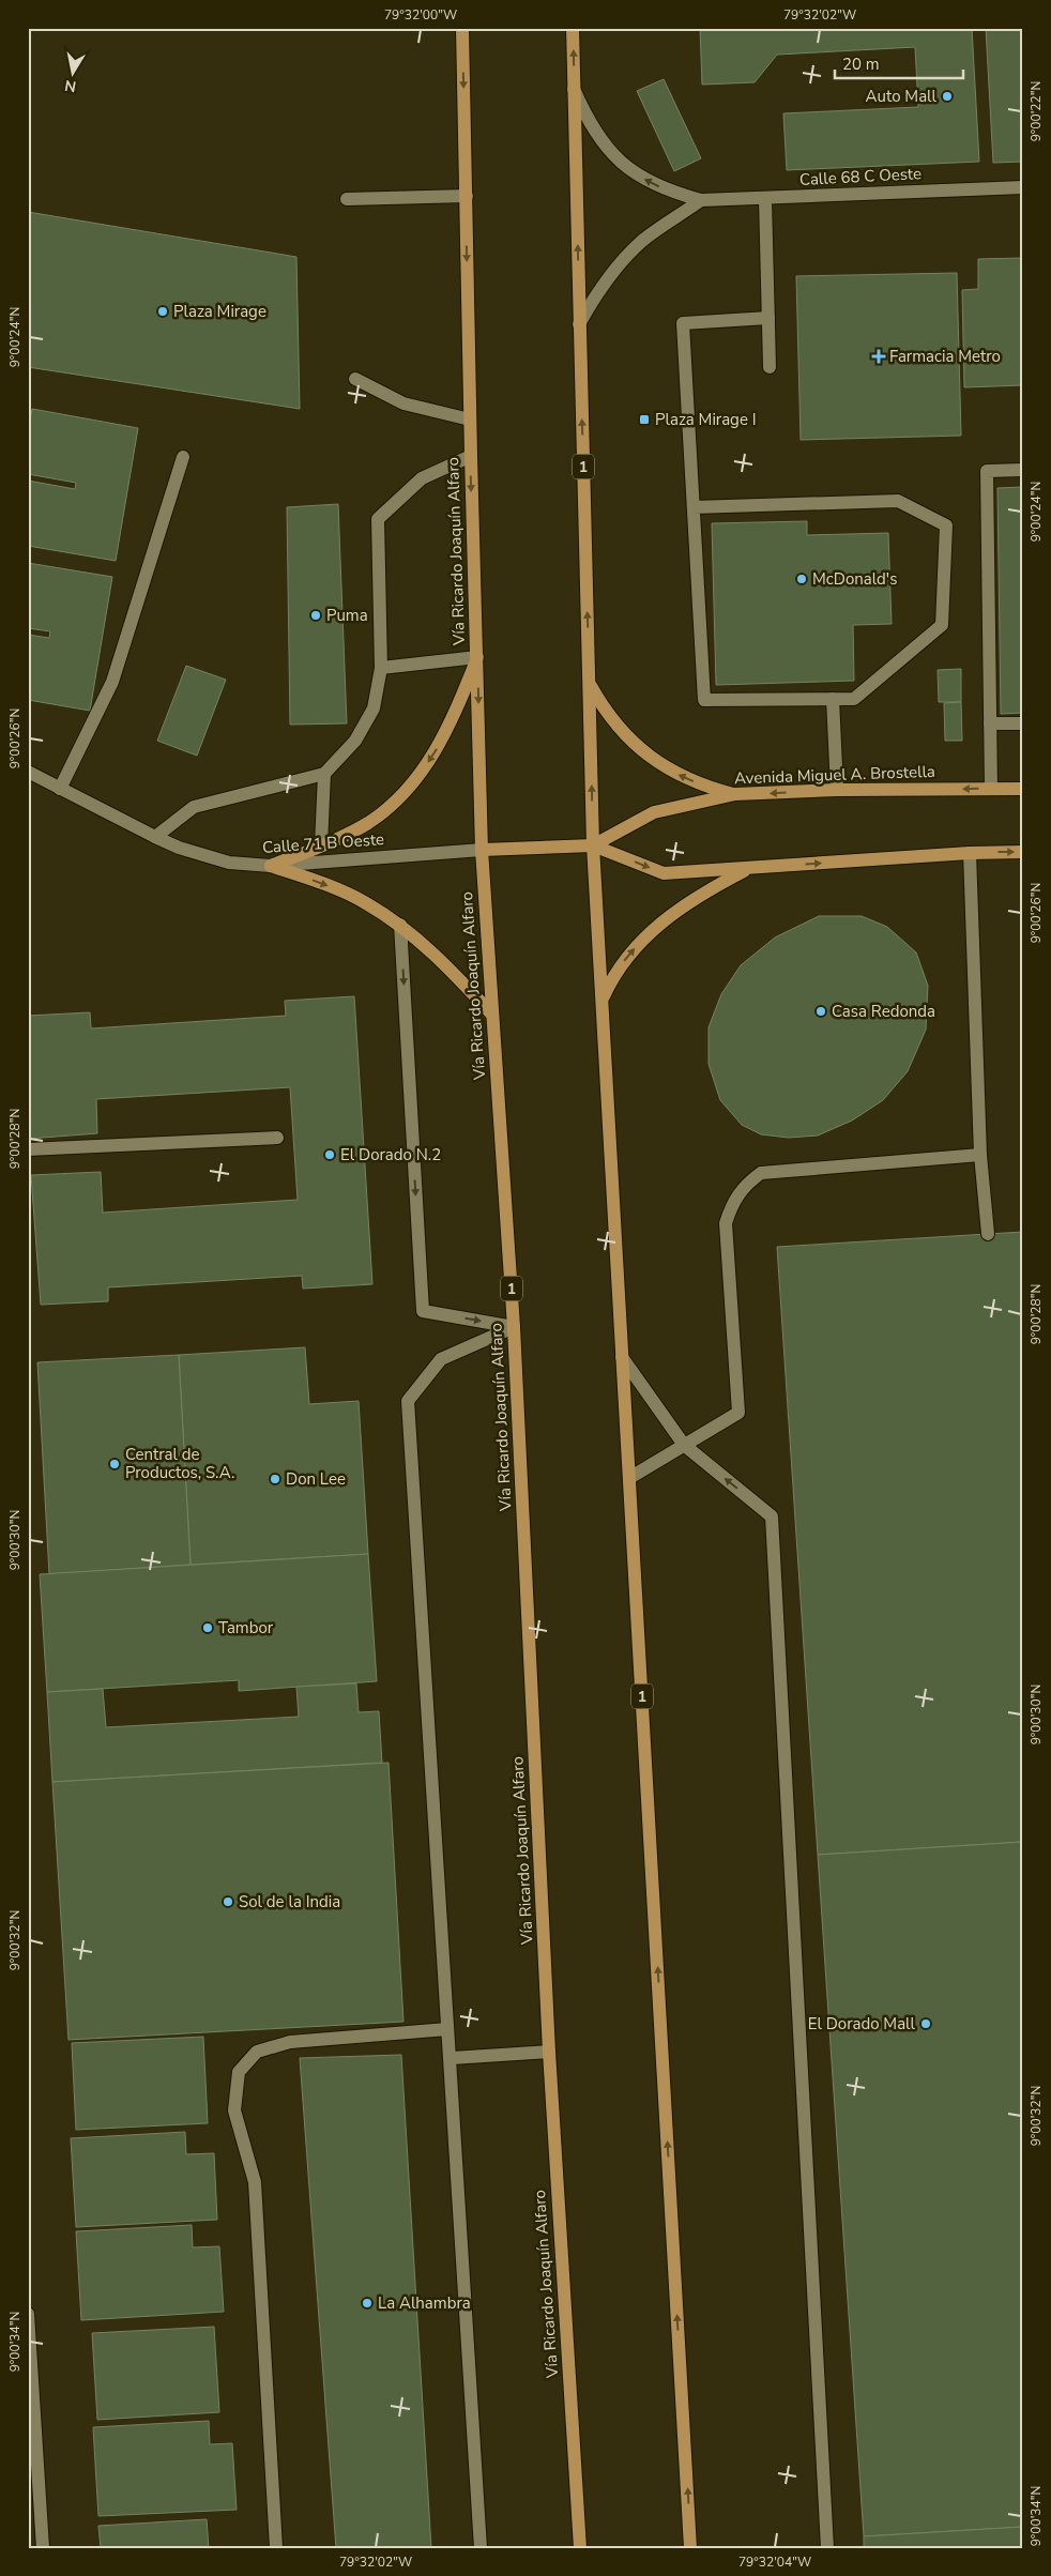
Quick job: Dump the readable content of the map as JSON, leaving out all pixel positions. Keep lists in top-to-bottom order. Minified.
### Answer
{"streets":{"main road":["1","Vía Ricardo Joaquín Alfaro","Avenida Miguel A. Brostella"],"street":["Calle 68 C Oeste","Calle 71 B Oeste"]},"crossings":[["Calle 68 C Oeste","1"],["1","Avenida Miguel A. Brostella"],["Vía Ricardo Joaquín Alfaro","Avenida Miguel A. Brostella"],["Vía Ricardo Joaquín Alfaro","Calle 71 B Oeste"],["Avenida Miguel A. Brostella","Calle 71 B Oeste"]],"places":{"other":["Auto Mall","Plaza Mirage","McDonald's","Puma","Casa Redonda","El Dorado N.2","Central de Productos, S.A.","Don Lee","Tambor","Sol de la India","El Dorado Mall","La Alhambra"],"health":["Farmacia Metro"],"transit":["Plaza Mirage I"]},"scale_bar":"20 m","north":"bottom","coordinates":["79°32'00\"W","79°32'02\"W","9°00'22\"N","9°00'24\"N","9°00'26\"N","9°00'28\"N","9°00'30\"N","9°00'32\"N","9°00'34\"N","79°32'04\"W"]}
